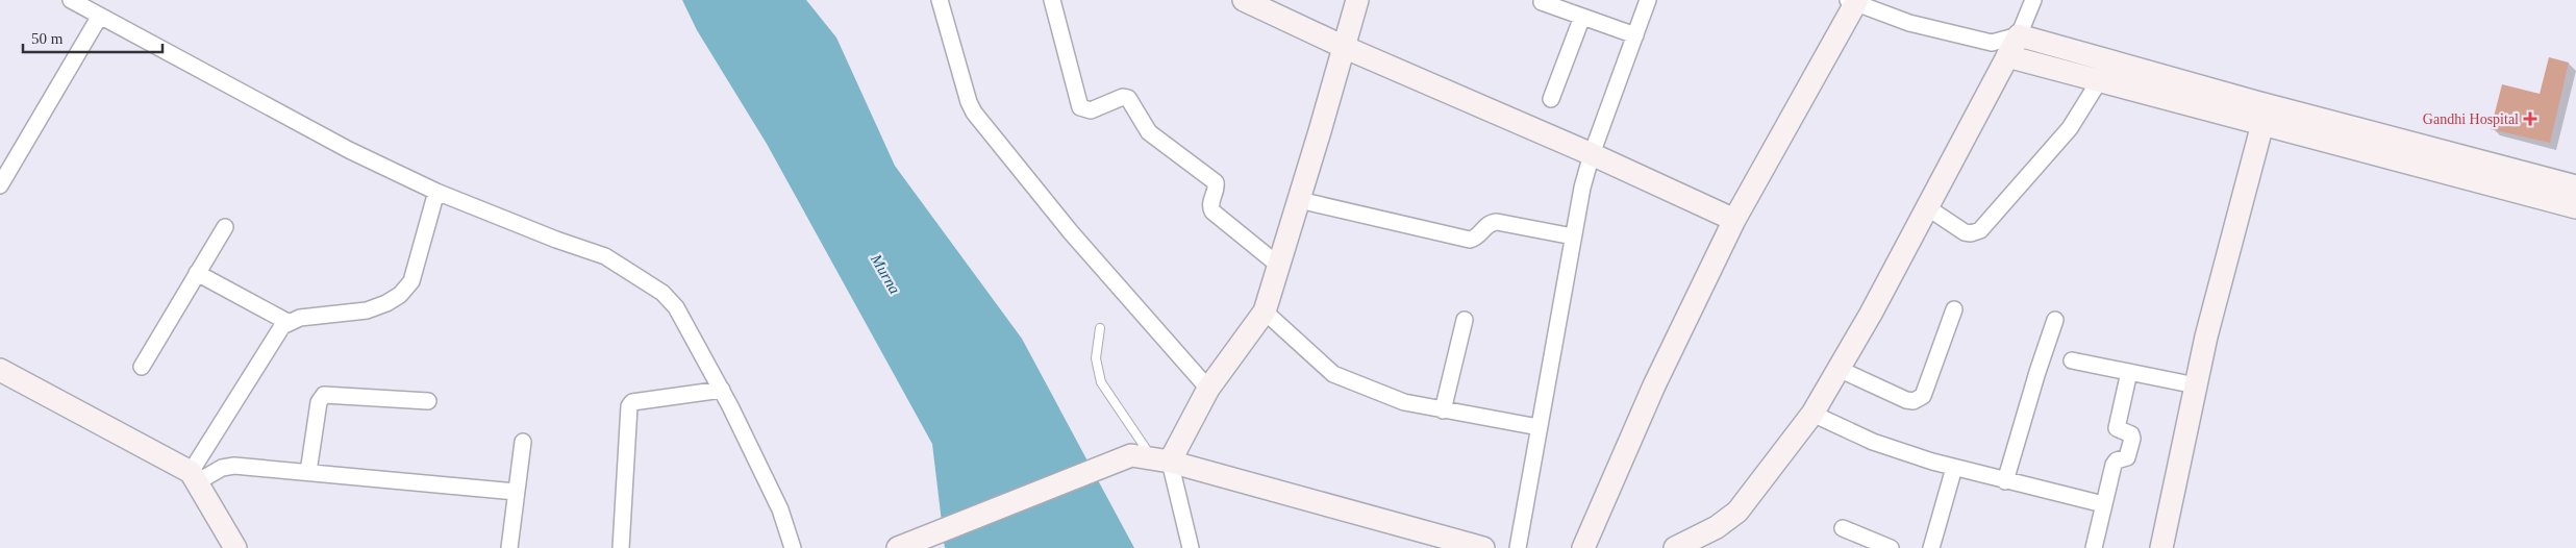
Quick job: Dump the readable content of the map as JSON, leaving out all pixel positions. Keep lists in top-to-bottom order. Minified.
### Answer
{"water":["Murna"],"places":{"health":["Gandhi Hospital"]},"scale_bar":"50 m"}
